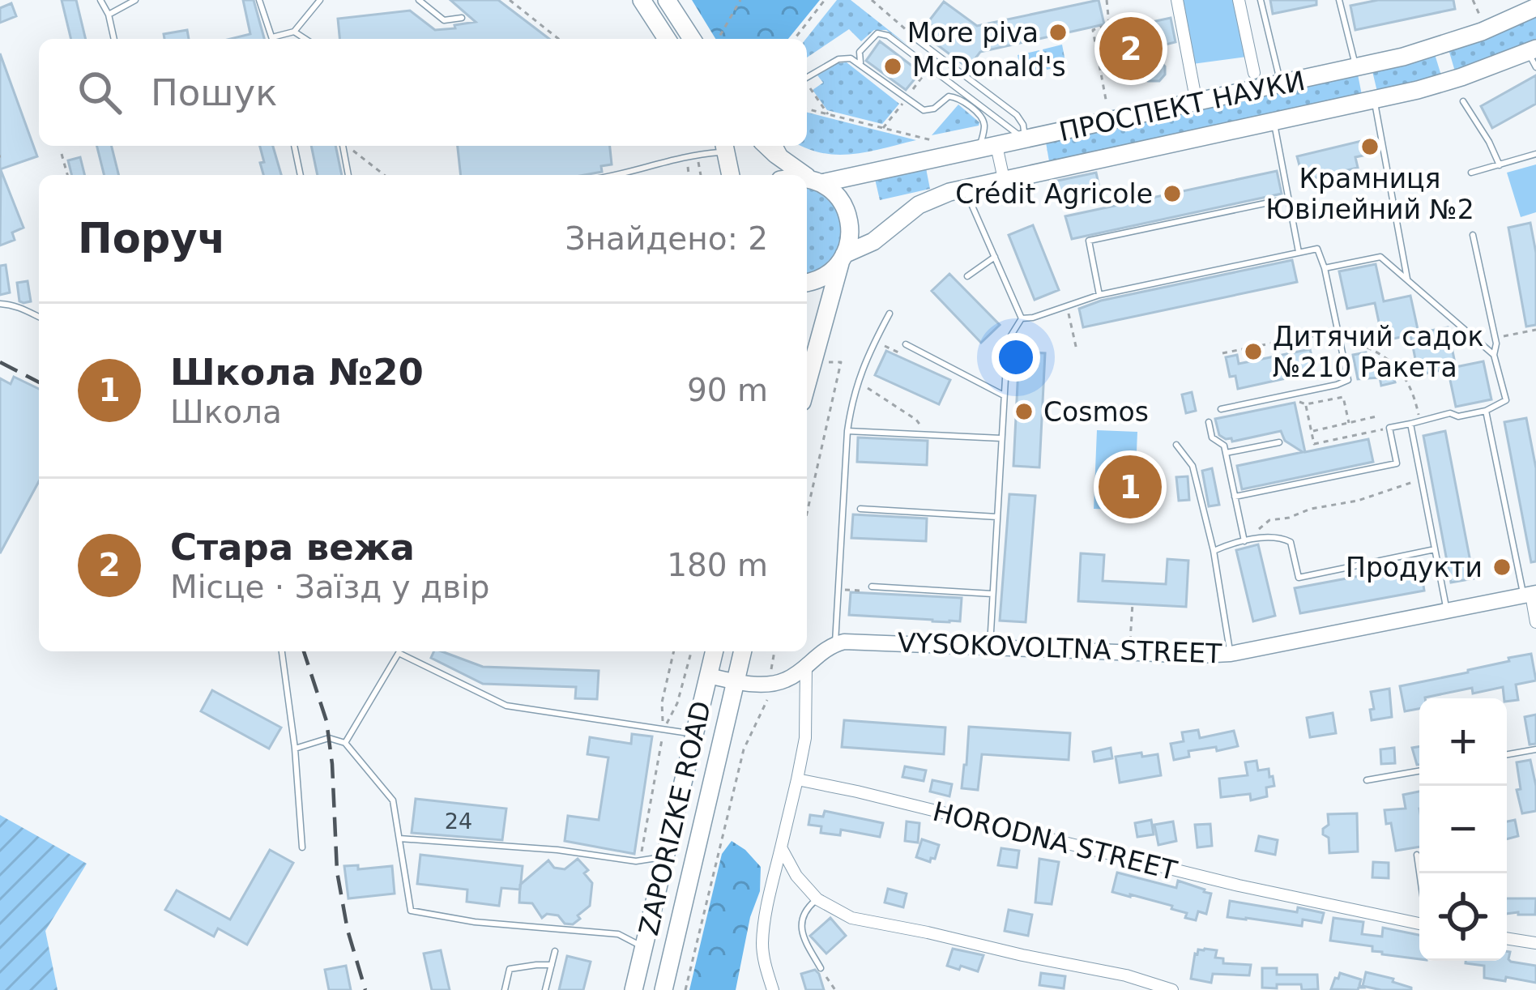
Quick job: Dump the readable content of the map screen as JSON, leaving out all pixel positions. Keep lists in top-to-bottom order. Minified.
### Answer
{"streets":{"main road":["ПРОСПЕКТ НАУКИ","VYSOKOVOLTNA STREET","ZAPORIZKE ROAD"],"street":["HORODNA STREET"]},"places":["More piva","McDonald's","Крамниця Ювілейний №2","Crédit Agricole","Дитячий садок №210 Ракета","Cosmos","Продукти"],"house_numbers":["24"],"page":{"pins":["2","1"],"search":"Пошук","heading":["Поруч","Знайдено: 2"],"list":[{"mark":"1","name":"Школа №20","note":"Школа","value":"90 m"},{"mark":"2","name":"Стара вежа","note":"Місце · Заїзд у двір","value":"180 m"}],"map_buttons":["+","−"]}}
